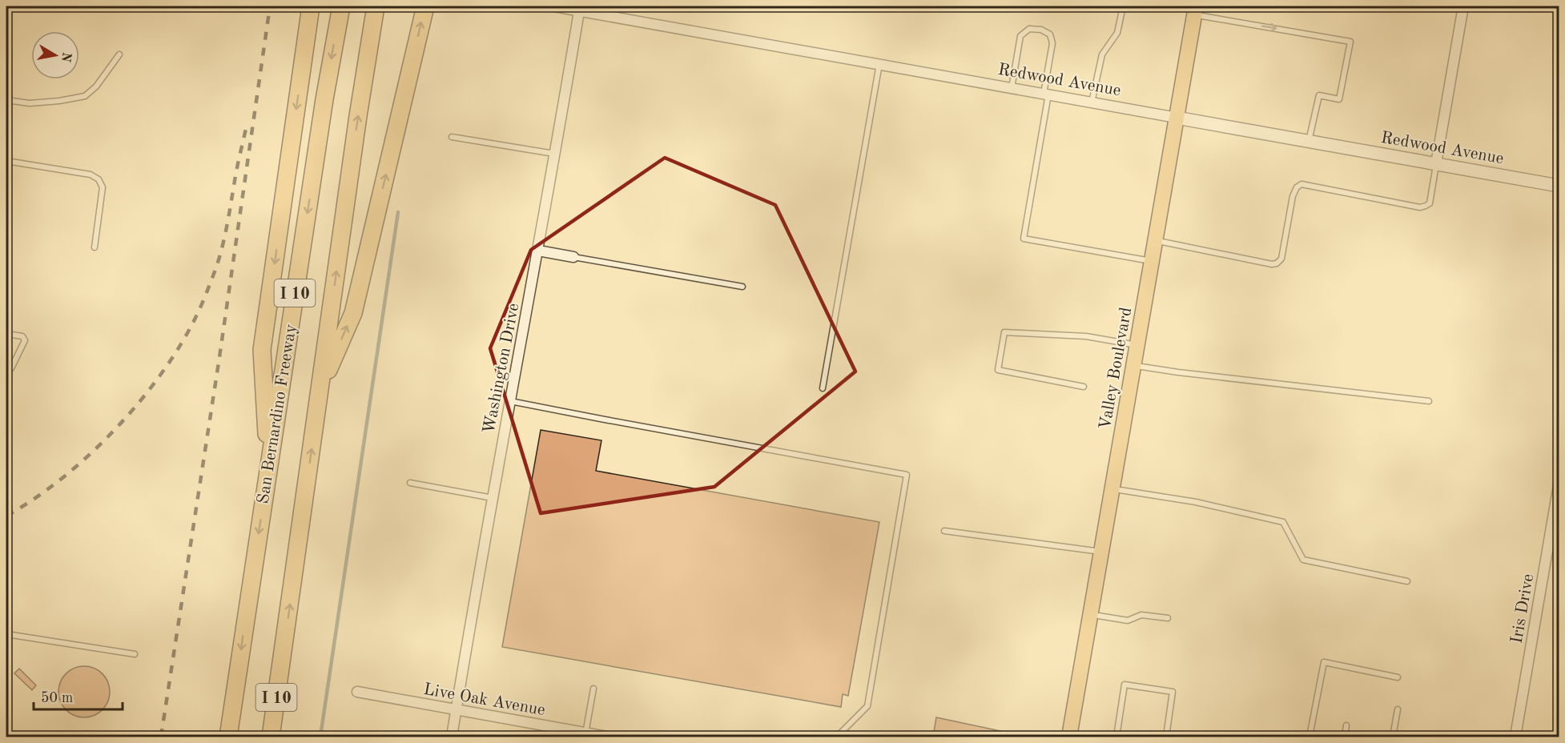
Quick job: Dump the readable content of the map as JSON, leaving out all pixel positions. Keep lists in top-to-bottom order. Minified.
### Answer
{"streets":{"highway":["I 10","San Bernardino Freeway"],"main road":["Valley Boulevard"],"street":["Redwood Avenue","Washington Drive","Iris Drive","Live Oak Avenue"]},"crossings":[["Redwood Avenue","Washington Drive"],["Redwood Avenue","Valley Boulevard"],["Washington Drive","Live Oak Avenue"]],"scale_bar":"50 m","north":"right"}
